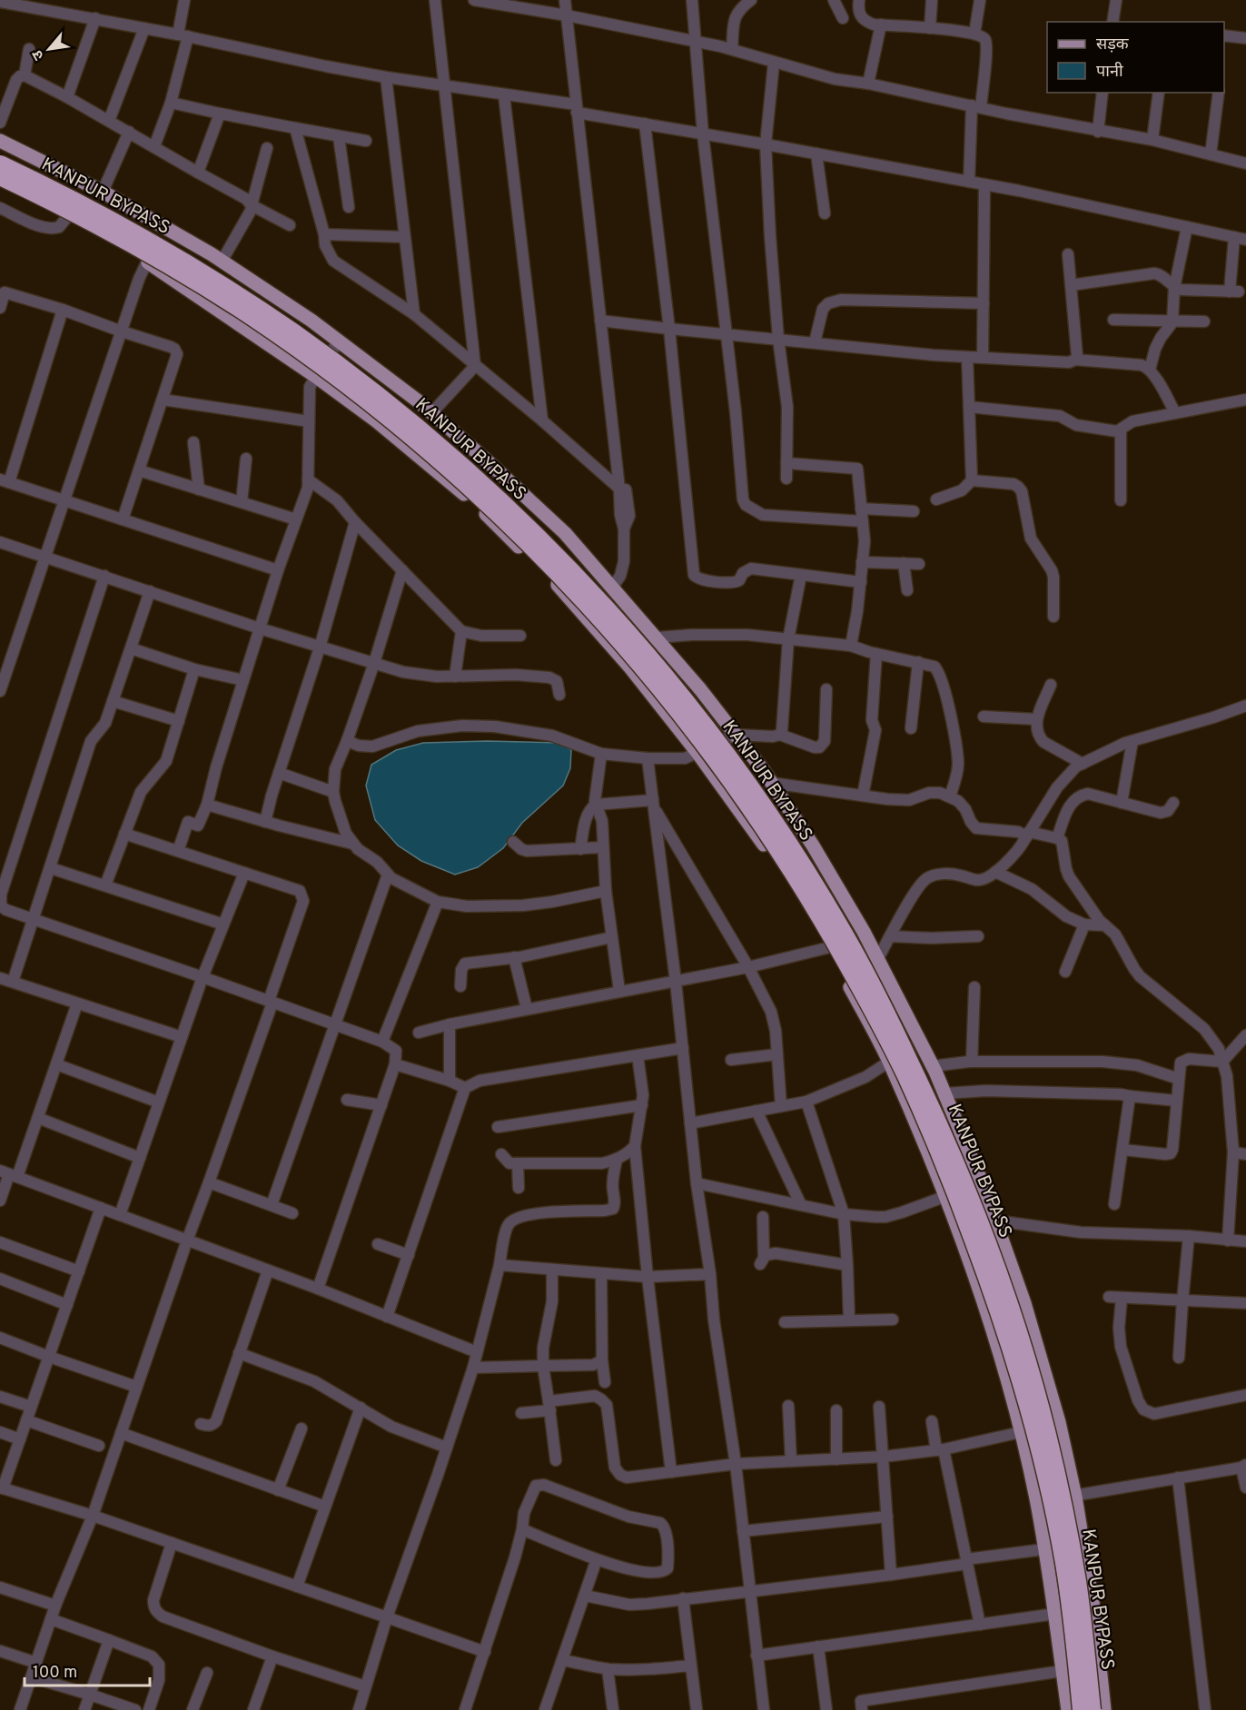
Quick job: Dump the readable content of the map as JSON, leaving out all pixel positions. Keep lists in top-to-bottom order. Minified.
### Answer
{"streets":{"highway":["KANPUR BYPASS"]},"legend":["सड़क","पानी"],"scale_bar":"100 m","north":"bottom left"}
